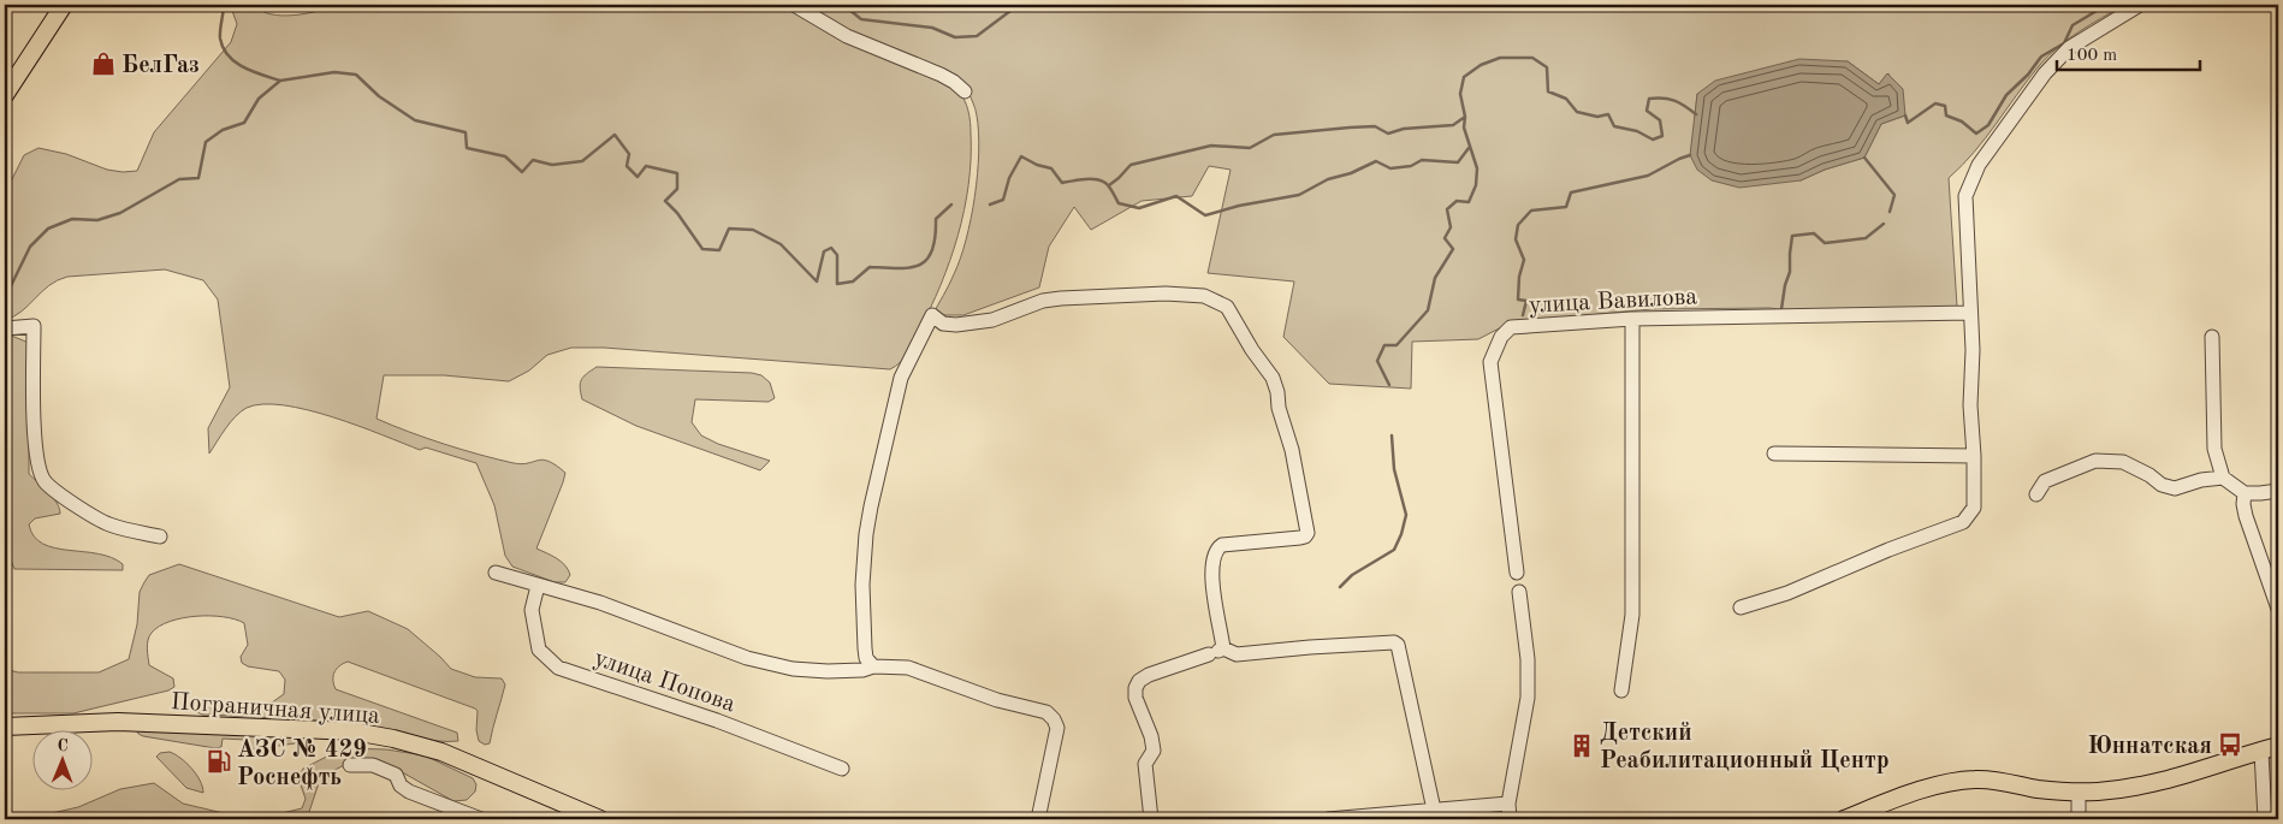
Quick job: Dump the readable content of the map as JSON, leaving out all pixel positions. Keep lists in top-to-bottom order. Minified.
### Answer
{"streets":{"main road":["Пограничная улица"],"street":["улица Вавилова","улица Попова"]},"places":{"shop":["БелГаз"],"bus stop":["Юннатская"],"building":["Детский Реабилитационный Центр"],"fuel station":["АЗС № 429 Роснефть"]},"scale_bar":"100 m","north":"top"}
